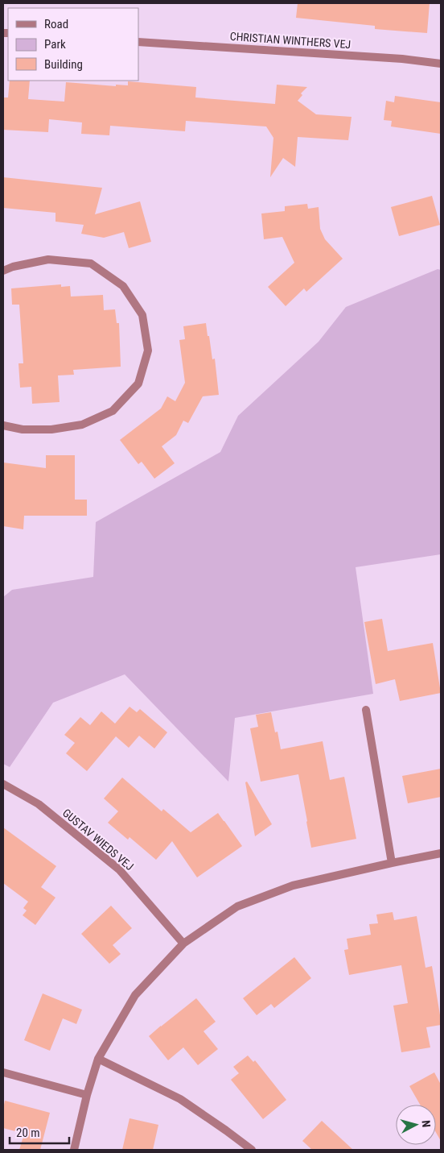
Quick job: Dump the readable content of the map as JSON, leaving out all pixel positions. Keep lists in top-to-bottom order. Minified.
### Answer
{"streets":{"street":["CHRISTIAN WINTHERS VEJ","GUSTAV WIEDS VEJ"]},"legend":["Road","Park","Building"],"scale_bar":"20 m","north":"right"}
